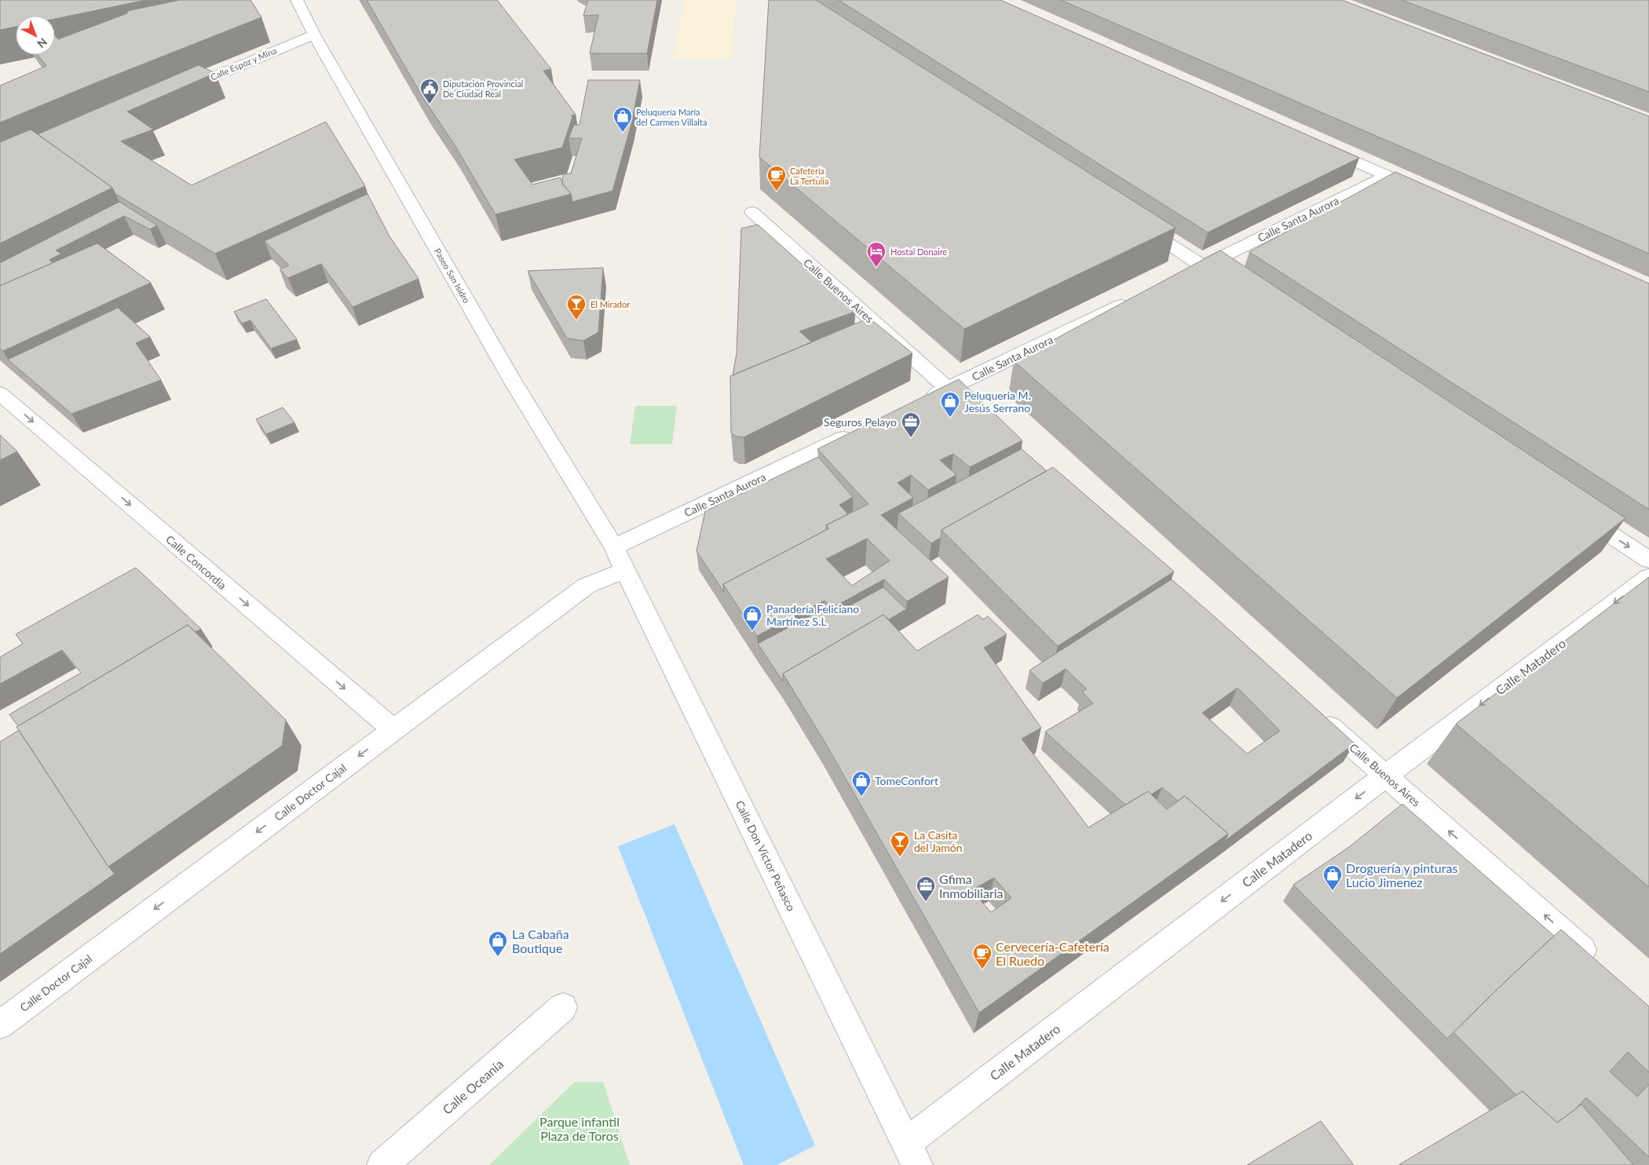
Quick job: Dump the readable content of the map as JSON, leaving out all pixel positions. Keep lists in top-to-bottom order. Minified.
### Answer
{"streets":{"street":["Calle Espoz y Mina","Calle Santa Aurora","Paseo San Isidro","Calle Buenos Aires","Calle Concordia","Calle Matadero","Calle Doctor Cajal","Calle Don Víctor Peñasco","Calle Oceanía"]},"crossings":[["Calle Espoz y Mina","Paseo San Isidro"],["Calle Santa Aurora","Paseo San Isidro"],["Calle Santa Aurora","Calle Buenos Aires"],["Calle Santa Aurora","Calle Don Víctor Peñasco"],["Paseo San Isidro","Calle Don Víctor Peñasco"],["Calle Buenos Aires","Calle Matadero"],["Calle Concordia","Calle Doctor Cajal"],["Calle Matadero","Calle Don Víctor Peñasco"],["Calle Doctor Cajal","Calle Don Víctor Peñasco"]],"one_way":["Calle Buenos Aires","Calle Concordia","Calle Matadero","Calle Doctor Cajal"],"parks":["Parque infantil Plaza de Toros"],"places":{"public building":["Diputación Provincial De Ciudad Real"],"shop":["Peluquería María del Carmen Villalta","Peluqueria M. Jesús Serrano","Panadería Feliciano Martínez S.L","TomeConfort","Droguería y pinturas Lucio Jimenez","La Cabaña Boutique"],"cafe":["Cafetería La Tertulia","Cervecería-Cafetería El Ruedo"],"hotel":["Hostal Donaire"],"bar":["El Mirador","La Casita del Jamón"],"office":["Seguros Pelayo","Gfima Inmobiliaria"]},"north":"bottom right"}
